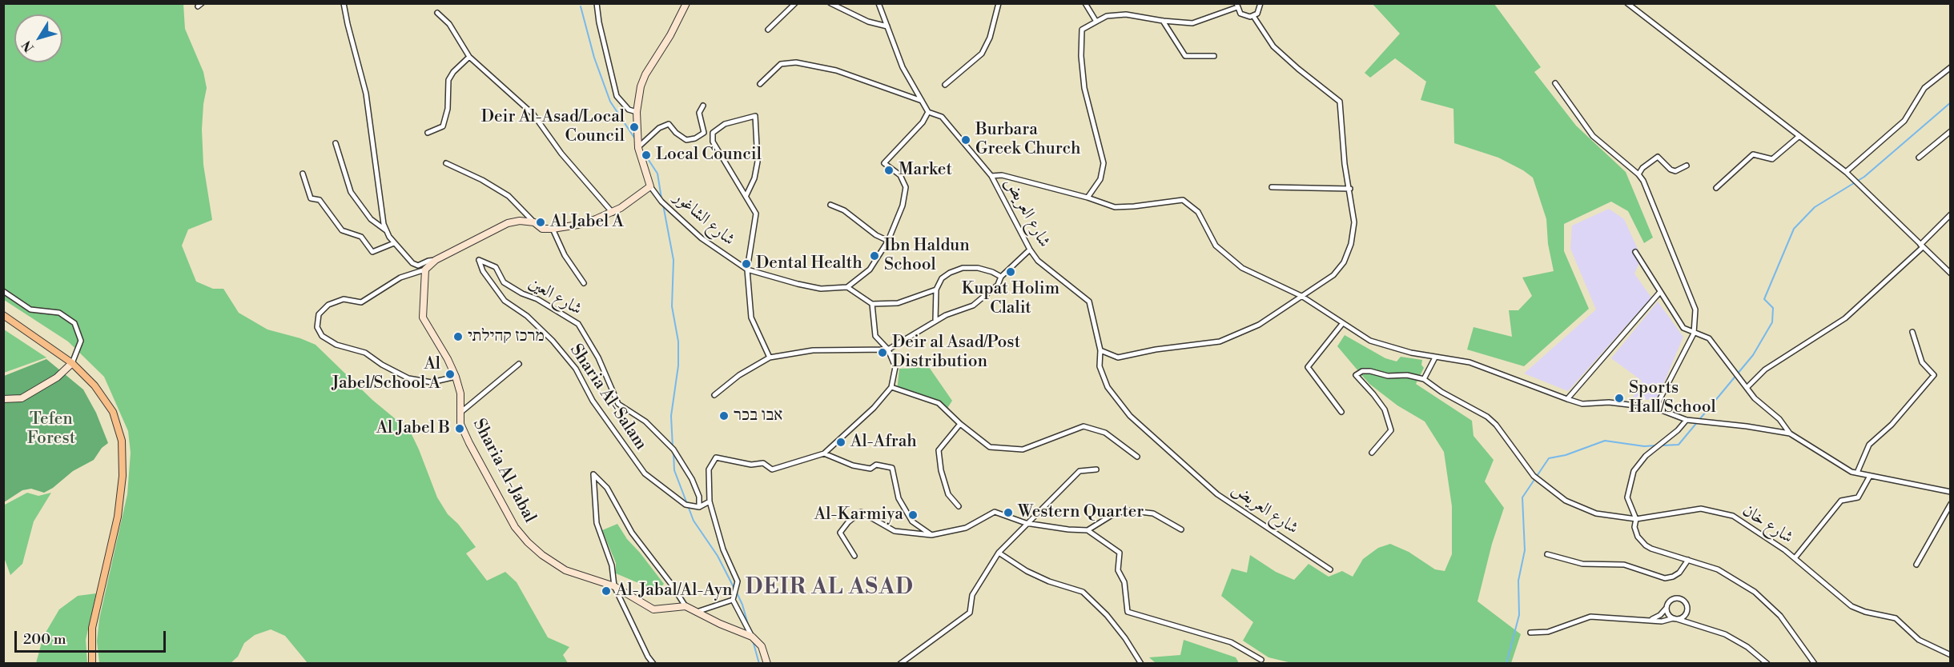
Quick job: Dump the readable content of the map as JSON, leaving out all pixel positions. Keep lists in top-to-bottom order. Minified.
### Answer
{"streets":{"street":["شارع العريض","شارع الشاغور","شارع العين","Sharia Al-Salam","Sharia Al-Jabal","شارع خان"]},"crossings":[["شارع العين","Sharia Al-Salam"]],"districts":["DEIR AL ASAD"],"parks":["Tefen Forest"],"places":["Deir Al-Asad/Local Council","Burbara Greek Church","Local Council","Market","Al Jabel A","Ibn Haldun School","Dental Health","Kupat Holim Clalit","מרכז קהילתי","Deir al Asad/Post Distribution","Al Jabel/School A","Sports Hall/School","אבו בכר","Al Jabel B","Al-Afrah","Western Quarter","Al-Karmiya","Al-Jabal/Al-Ayn"],"scale_bar":"200 m","north":"bottom left"}
